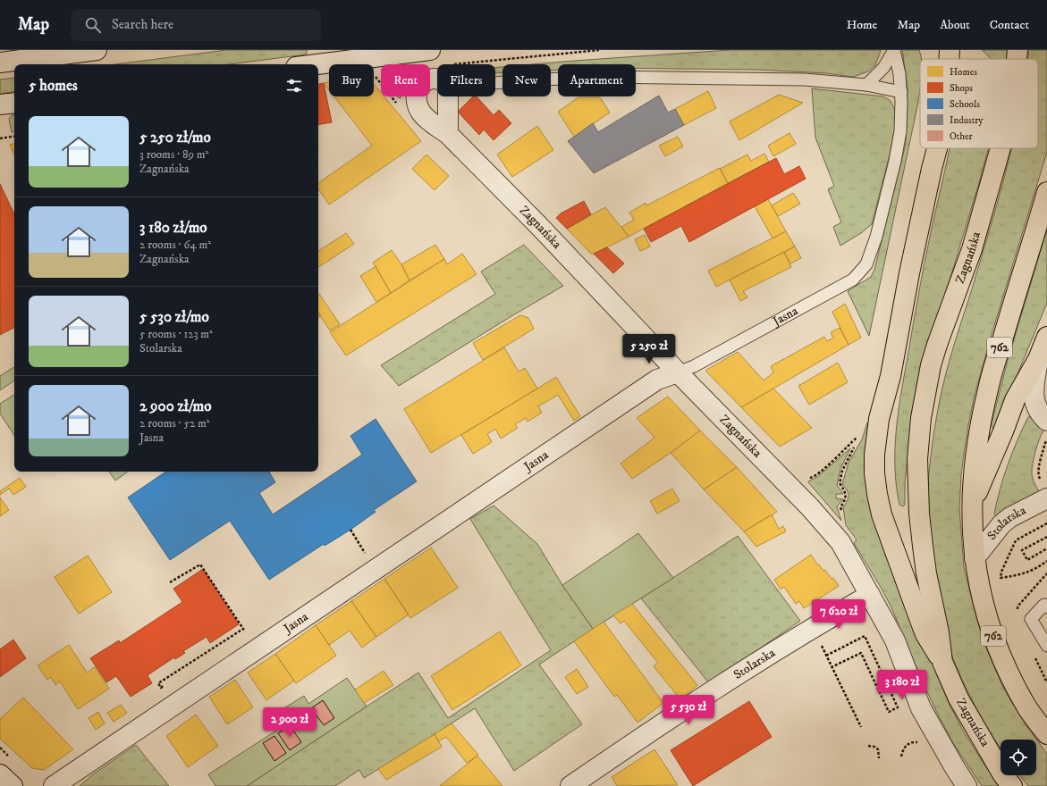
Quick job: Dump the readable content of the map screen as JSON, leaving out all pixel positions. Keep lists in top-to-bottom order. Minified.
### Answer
{"streets":{"main road":["Zagnańska","762"],"street":["Jasna","Stolarska"]},"crossings":[["Zagnańska","Jasna"],["Zagnańska","Stolarska"],["762","Stolarska"]],"legend":["Homes","Shops","Schools","Industry","Other"],"page":{"header":"Map","search":"Search here","nav":["Home","Map","About","Contact"],"chip":["Buy","Rent","Filters","New","Apartment"],"heading":"5 homes","list":[{"name":"5 250 zł/mo","note":"3 rooms · 89 m² · Zagnańska"},{"name":"3 180 zł/mo","note":"2 rooms · 64 m² · Zagnańska"},{"name":"5 530 zł/mo","note":"5 rooms · 123 m² · Stolarska"},{"name":"2 900 zł/mo","note":"2 rooms · 52 m² · Jasna"}],"price":["5 250 zł","7 620 zł","3 180 zł","5 530 zł","2 900 zł"]}}
